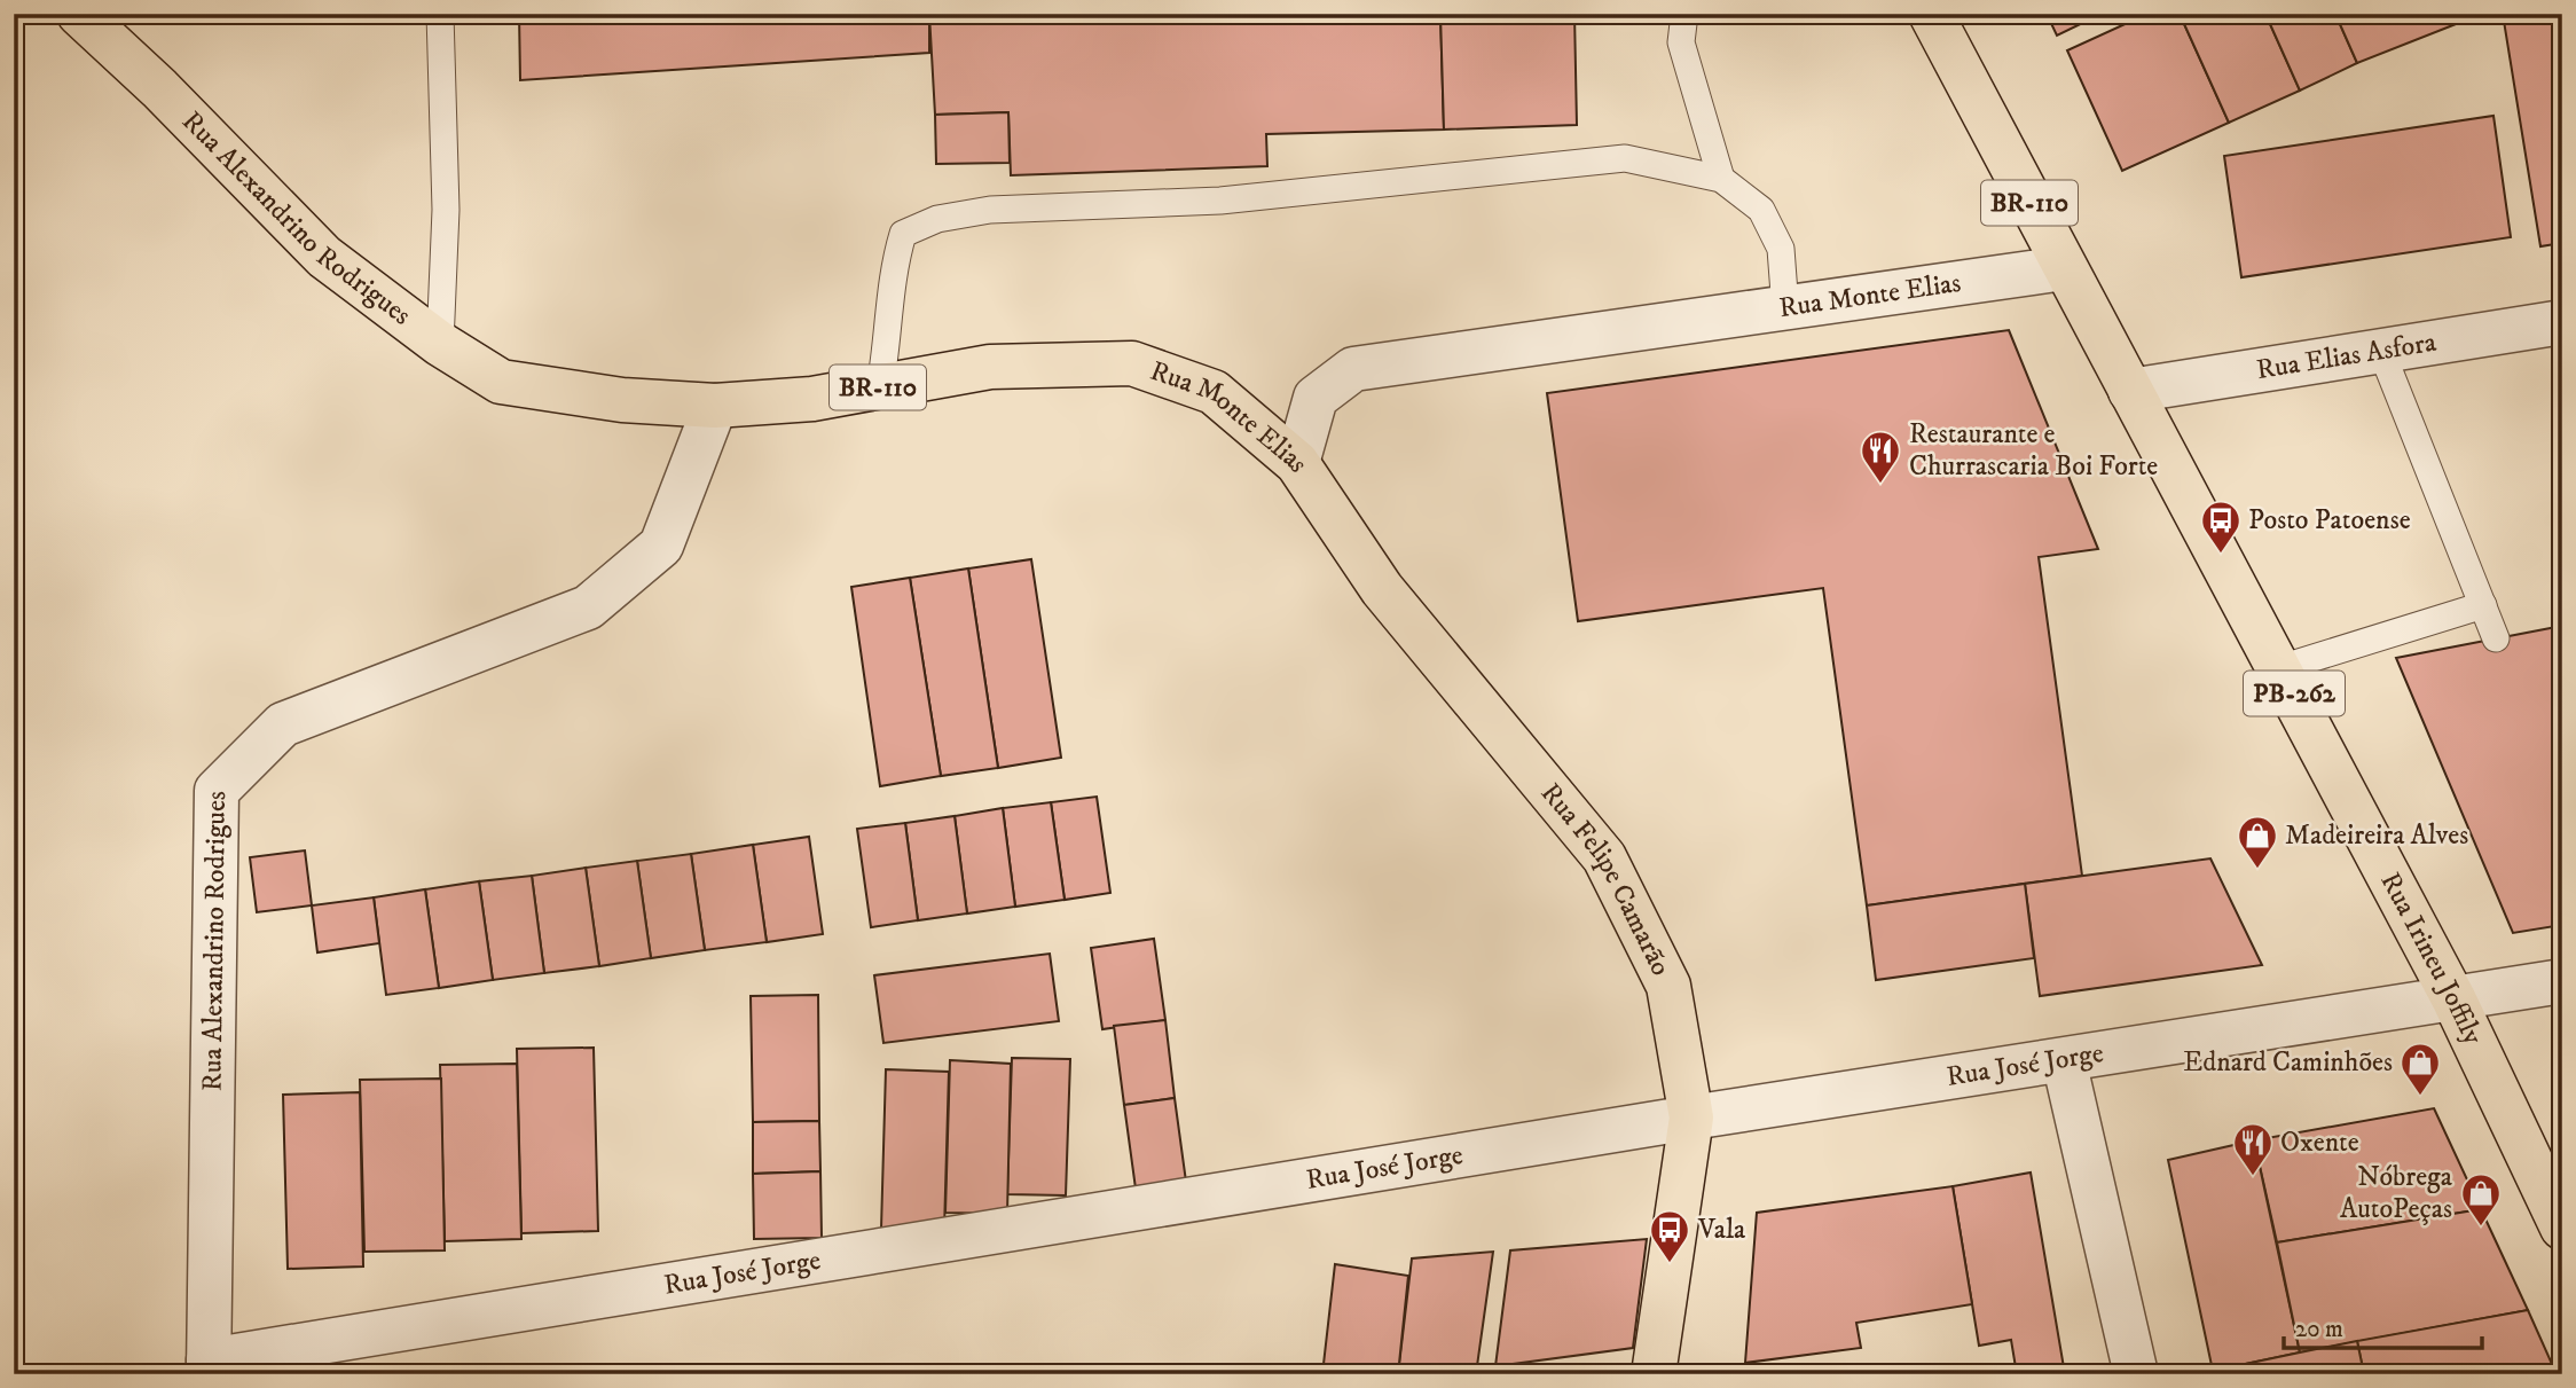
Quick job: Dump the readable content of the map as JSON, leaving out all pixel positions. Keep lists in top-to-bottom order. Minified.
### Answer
{"streets":{"main road":["BR-110","Rua Alexandrino Rodrigues","Rua Monte Elias","PB-262","Rua Felipe Camarão","Rua Irineu Joffily"],"street":["Rua Elias Asfora","Rua José Jorge"]},"crossings":[["Rua Alexandrino Rodrigues","Rua Monte Elias"],["Rua Alexandrino Rodrigues","Rua José Jorge"],["Rua Monte Elias","Rua Felipe Camarão"],["Rua Monte Elias","Rua Irineu Joffily"],["Rua Elias Asfora","Rua Irineu Joffily"],["Rua Felipe Camarão","Rua José Jorge"],["Rua Irineu Joffily","Rua José Jorge"]],"places":{"restaurant":["Restaurante e Churrascaria Boi Forte","Oxente"],"bus stop":["Posto Patoense","Vala"],"shop":["Madeireira Alves","Ednard Caminhões","Nóbrega AutoPeças"]},"scale_bar":"20 m"}
